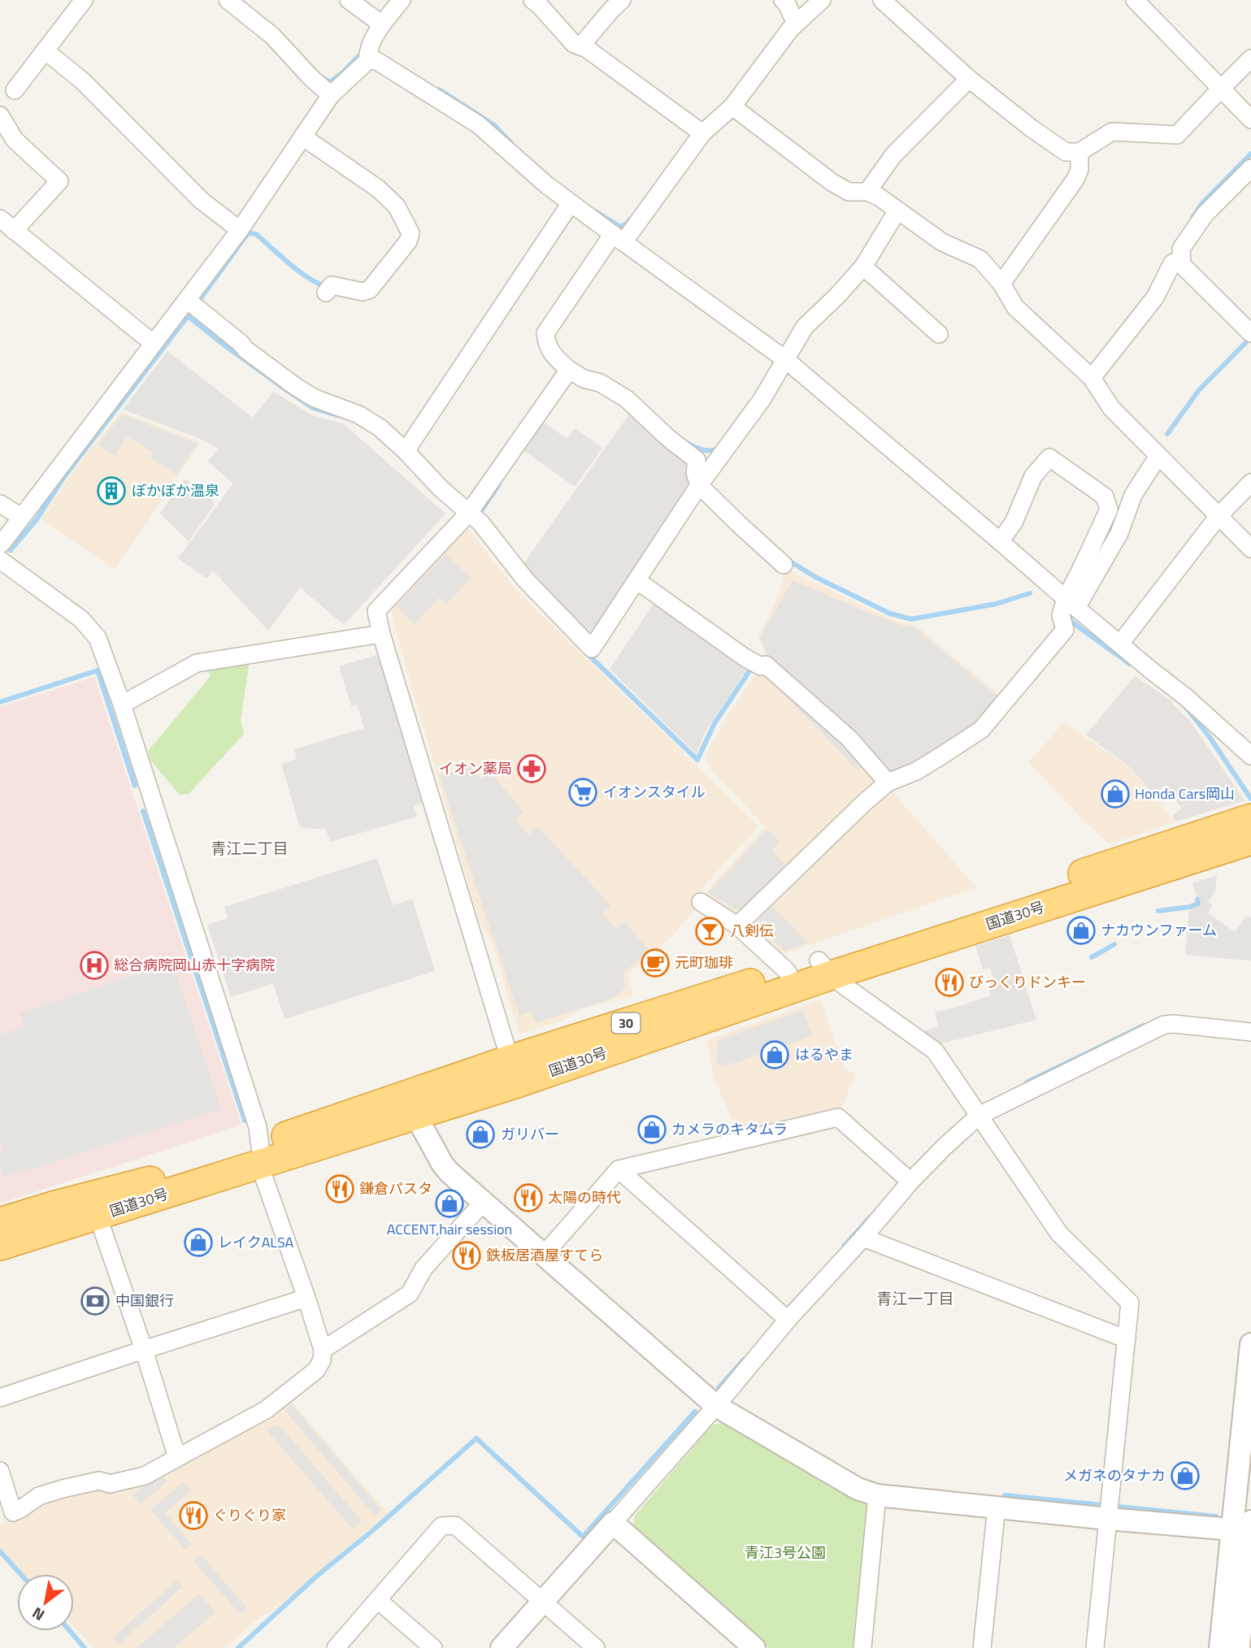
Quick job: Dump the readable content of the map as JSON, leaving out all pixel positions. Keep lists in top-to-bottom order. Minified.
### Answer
{"streets":{"highway":["国道30号","30"]},"districts":["青江二丁目","青江一丁目"],"parks":["青江3号公園"],"places":{"building":["ぽかぽか温泉"],"pharmacy":["イオン薬局"],"supermarket":["イオンスタイル"],"shop":["Honda Cars岡山","ナカウンファーム","はるやま","カメラのキタムラ","ガリバー","ACCENT,hair session","レイクALSA","メガネのタナカ"],"bar":["八剣伝"],"cafe":["元町珈琲"],"hospital":["総合病院岡山赤十字病院"],"restaurant":["びっくりドンキー","鎌倉パスタ","太陽の時代","鉄板居酒屋すてら","ぐりぐり家"],"bank":["中国銀行"]},"north":"bottom left"}
